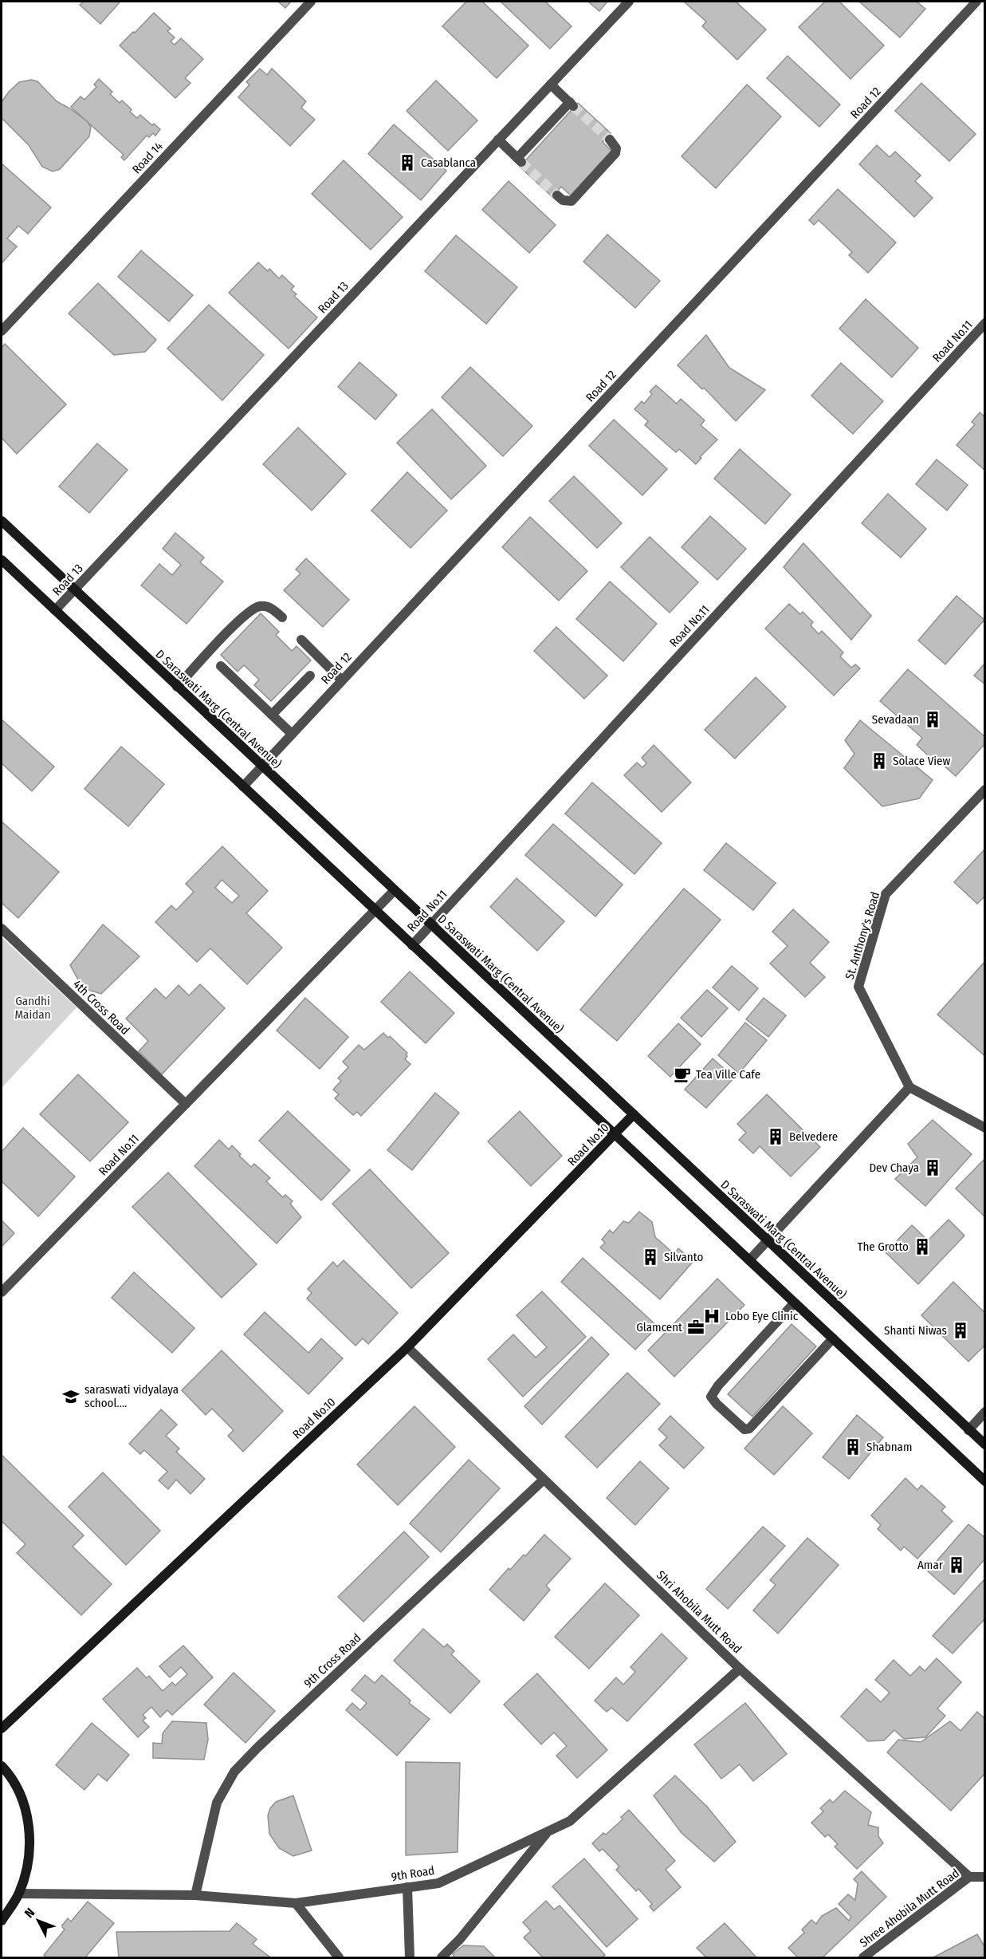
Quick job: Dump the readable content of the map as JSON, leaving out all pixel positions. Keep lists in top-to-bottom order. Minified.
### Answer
{"streets":{"main road":["D Saraswati Marg (Central Avenue)","Road No.10"],"street":["Road 12","Road 14","Road 13","Road No.11","St. Anthony's Road","4th Cross Road","Shri Ahobila Mutt Road","9th Cross Road","9th Road","Shree Ahobila Mutt Road"]},"crossings":[["Road 12","D Saraswati Marg (Central Avenue)"],["Road 13","D Saraswati Marg (Central Avenue)"],["Road No.11","D Saraswati Marg (Central Avenue)"],["Road No.11","4th Cross Road"],["D Saraswati Marg (Central Avenue)","Road No.10"],["Road No.10","Shri Ahobila Mutt Road"],["Shri Ahobila Mutt Road","9th Cross Road"],["Shri Ahobila Mutt Road","9th Road"],["Shri Ahobila Mutt Road","Shree Ahobila Mutt Road"],["9th Cross Road","9th Road"]],"parks":["Gandhi Maidan"],"places":{"building":["Casablanca","Sevadaan","Solace View","Belvedere","Dev Chaya","The Grotto","Silvanto","Shanti Niwas","Shabnam","Amar"],"cafe":["Tea Ville Cafe"],"hospital":["Lobo Eye Clinic"],"office":["Glamcent"],"school or university":["saraswati vidyalaya school...."]},"north":"top left"}
